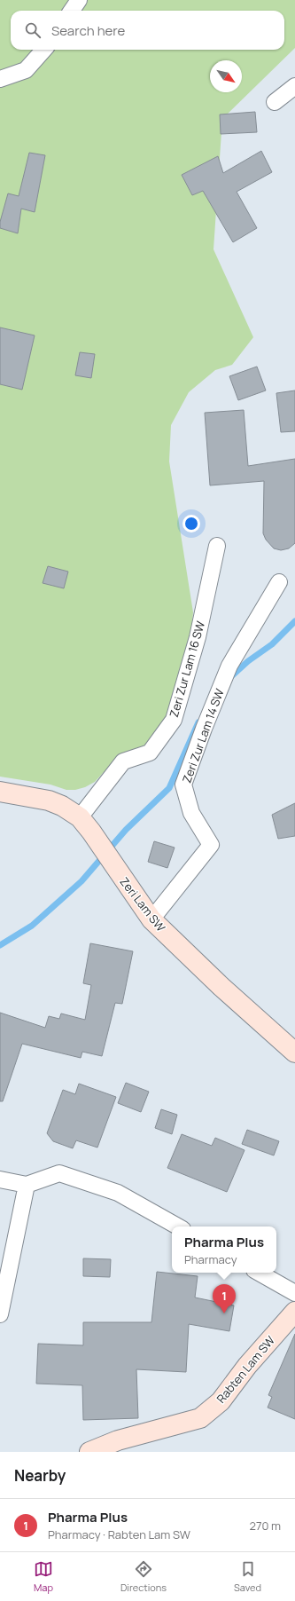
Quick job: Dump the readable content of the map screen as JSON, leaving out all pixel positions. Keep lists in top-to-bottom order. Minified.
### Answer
{"streets":{"street":["Zeri Zur Lam 16 SW","Zeri Zur Lam 14 SW","Zeri Lam SW","Rabten Lam SW"]},"crossings":[["Zeri Zur Lam 16 SW","Zeri Lam SW"],["Zeri Zur Lam 14 SW","Zeri Lam SW"]],"north":"bottom right","page":{"search":"Search here","popup":["Pharma Plus","Pharmacy"],"pins":"1","heading":"Nearby","list":[{"mark":"1","name":"Pharma Plus","note":"Pharmacy · Rabten Lam SW","value":"270 m"}],"nav":["Map","Directions","Saved"]}}
